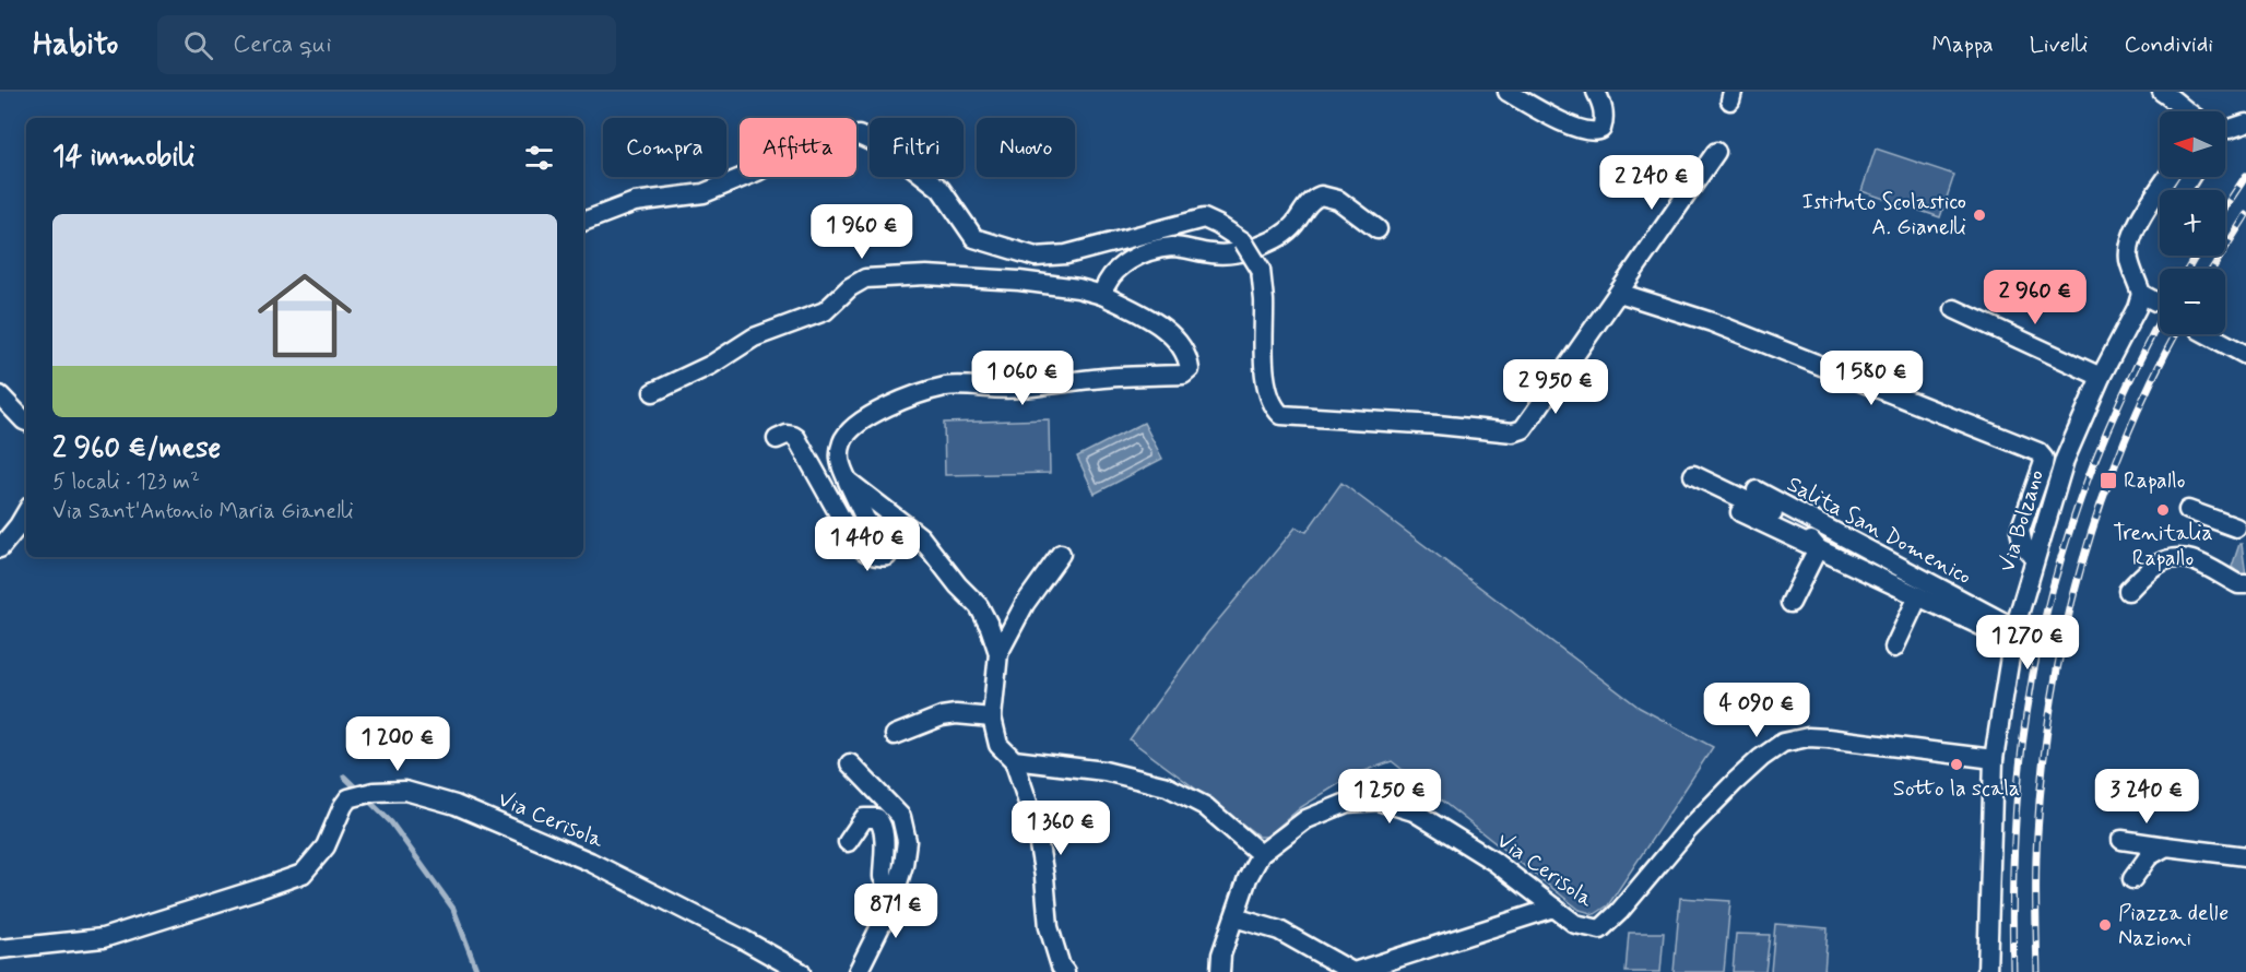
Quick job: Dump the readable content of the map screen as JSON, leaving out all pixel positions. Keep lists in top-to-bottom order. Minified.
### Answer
{"streets":{"street":["Via Bolzano","Salita San Domenico","Via Cerisola"]},"crossings":[["Via Bolzano","Salita San Domenico"],["Via Bolzano","Via Cerisola"]],"places":{"other":["Istituto Scolastico A. Gianelli","Trenitalia Rapallo","Sotto la scala","Piazza delle Nazioni"],"transit":["Rapallo"]},"north":"left","page":{"header":"Habito","search":"Cerca qui","nav":["Mappa","Livelli","Condividi"],"map_buttons":["+","−"],"chip":["Compra","Affitta","Filtri","Nuovo"],"heading":"14 immobili","price":["2 240 €","1 960 €","2 960 €","1 060 €","1 580 €","2 950 €","1 440 €","1 270 €","4 090 €","1 200 €","1 250 €","3 240 €","1 360 €","871 €"],"list":[{"name":"2 960 €/mese","note":"5 locali · 123 m² · Via Sant'Antonio Maria Gianelli"}]}}
